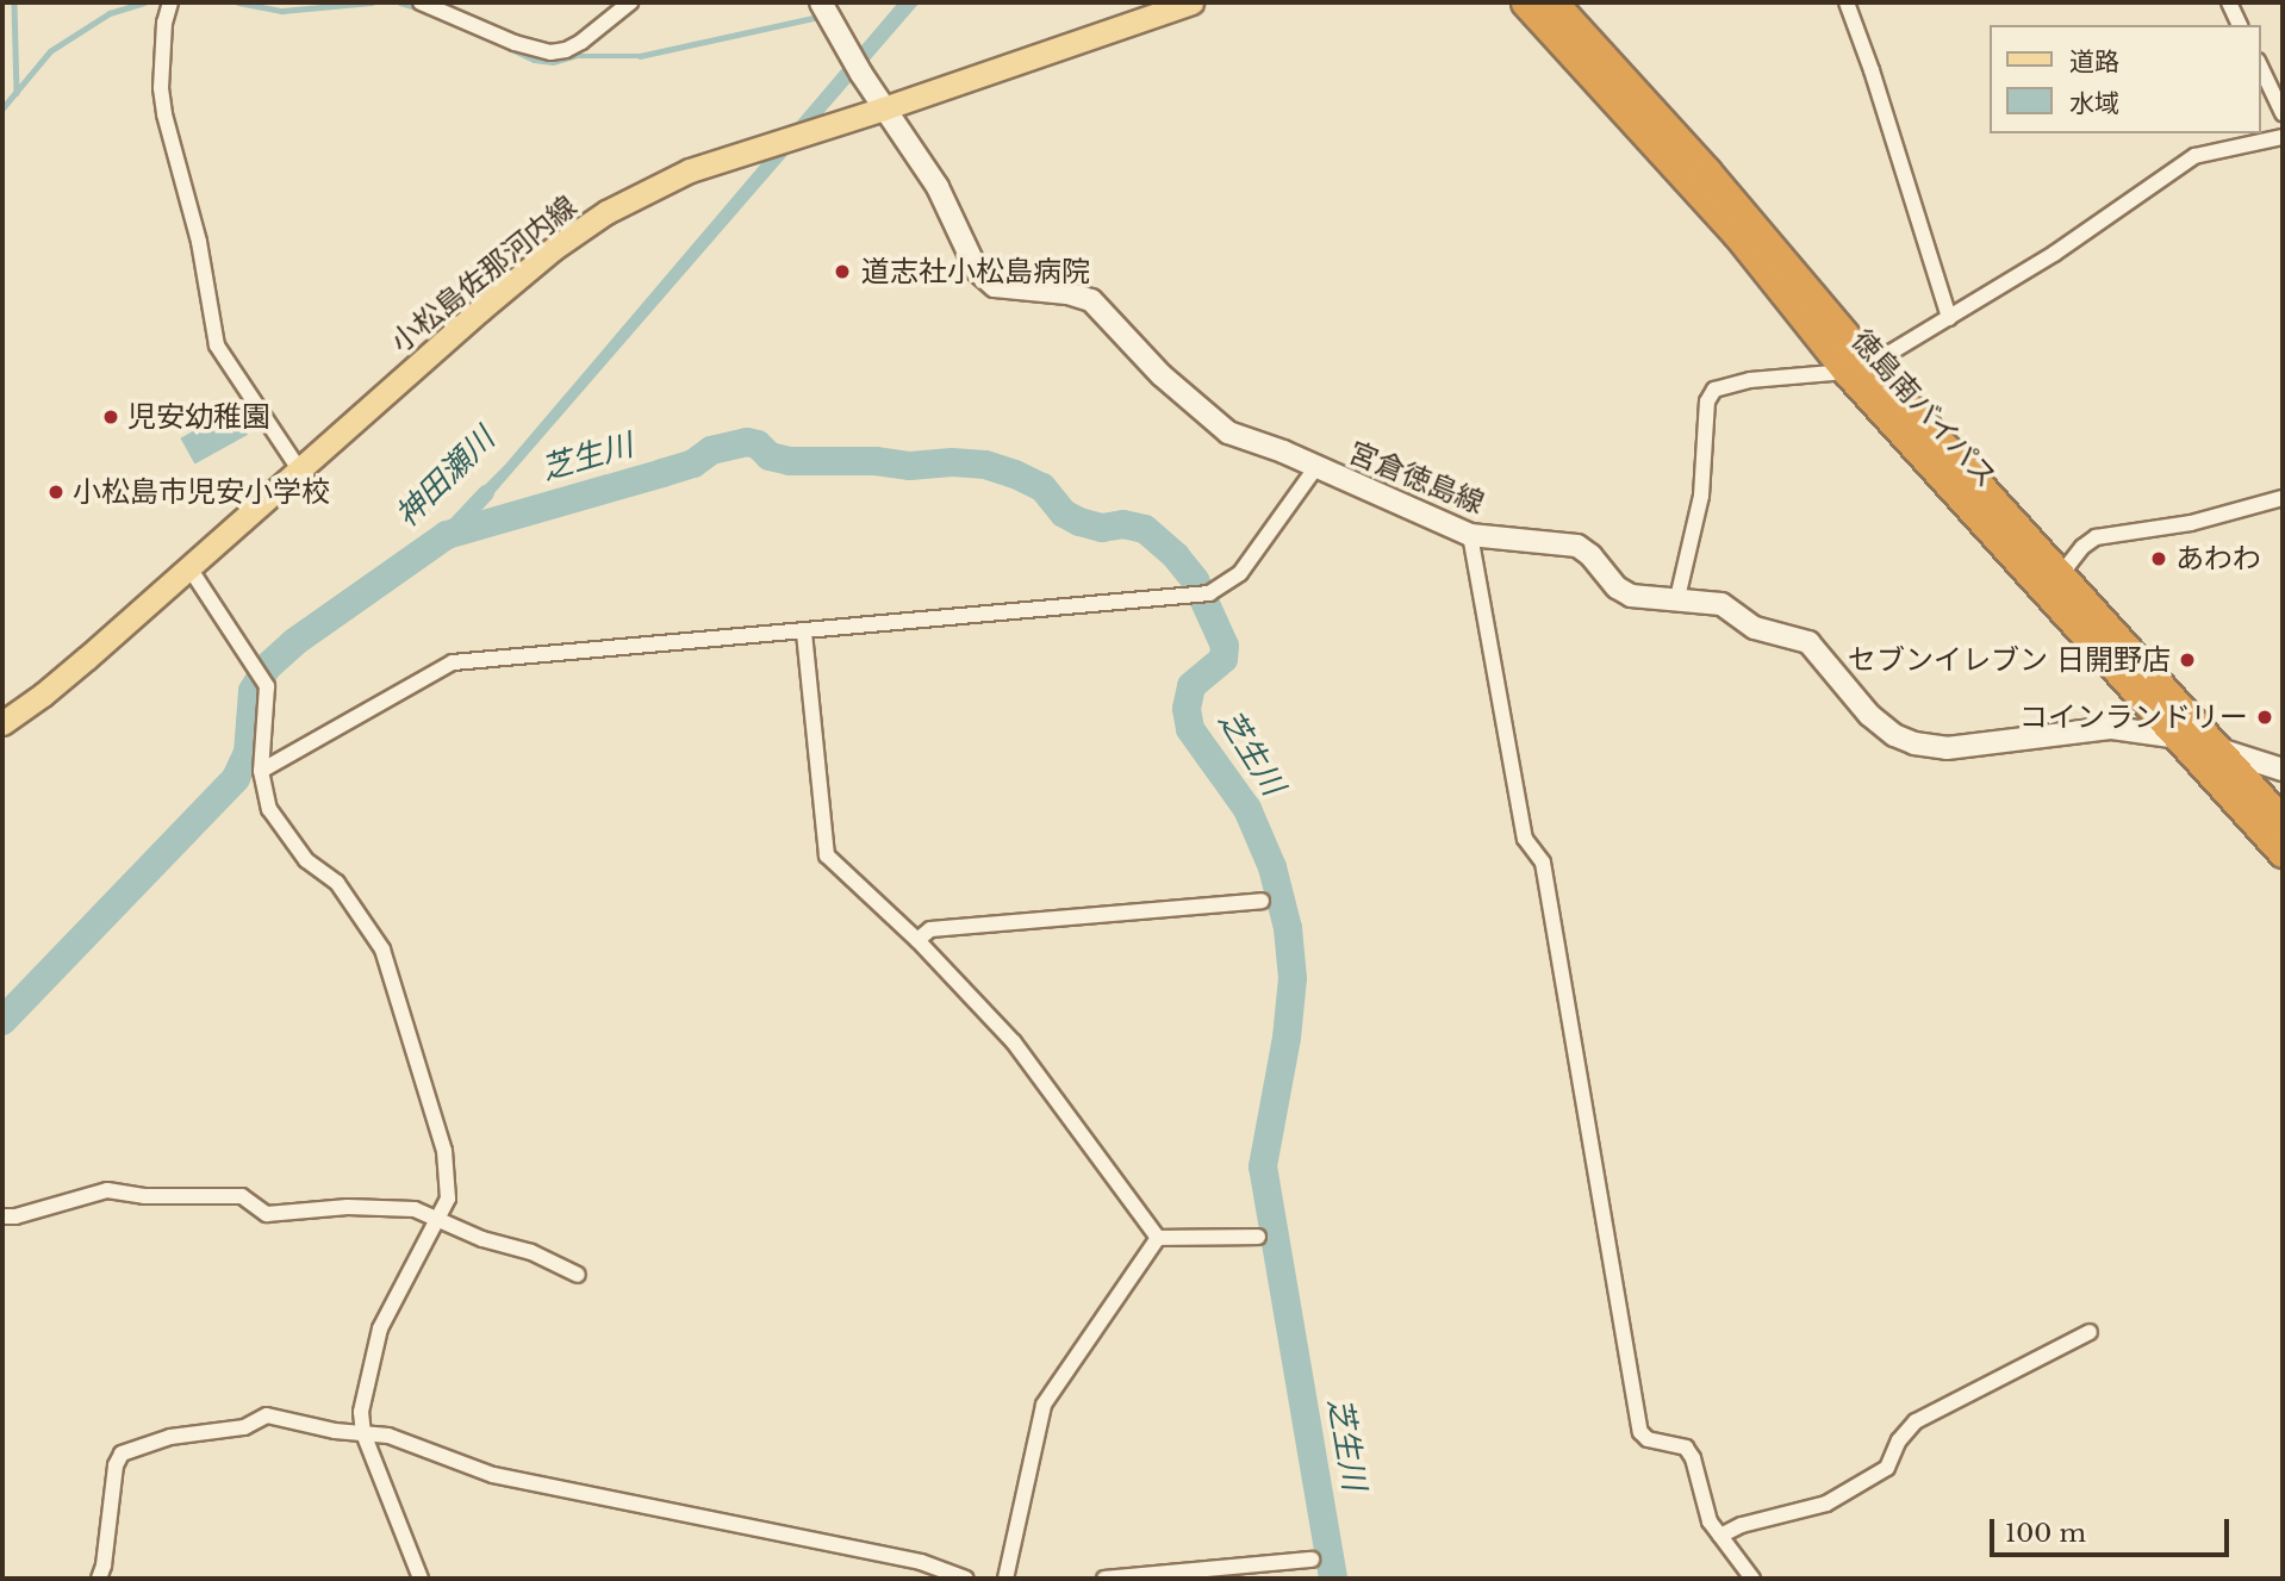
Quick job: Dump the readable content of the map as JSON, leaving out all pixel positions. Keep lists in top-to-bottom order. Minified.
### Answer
{"streets":{"highway":["徳島南バイパス"],"main road":["小松島佐那河内線","宮倉徳島線"]},"crossings":[["小松島佐那河内線","宮倉徳島線"],["徳島南バイパス","宮倉徳島線"]],"water":["芝生川","神田瀬川"],"places":["道志社小松島病院","児安幼稚園","小松島市児安小学校","あわわ","セブンイレブン 日開野店","コインランドリー"],"legend":["道路","水域"],"scale_bar":"100 m"}
